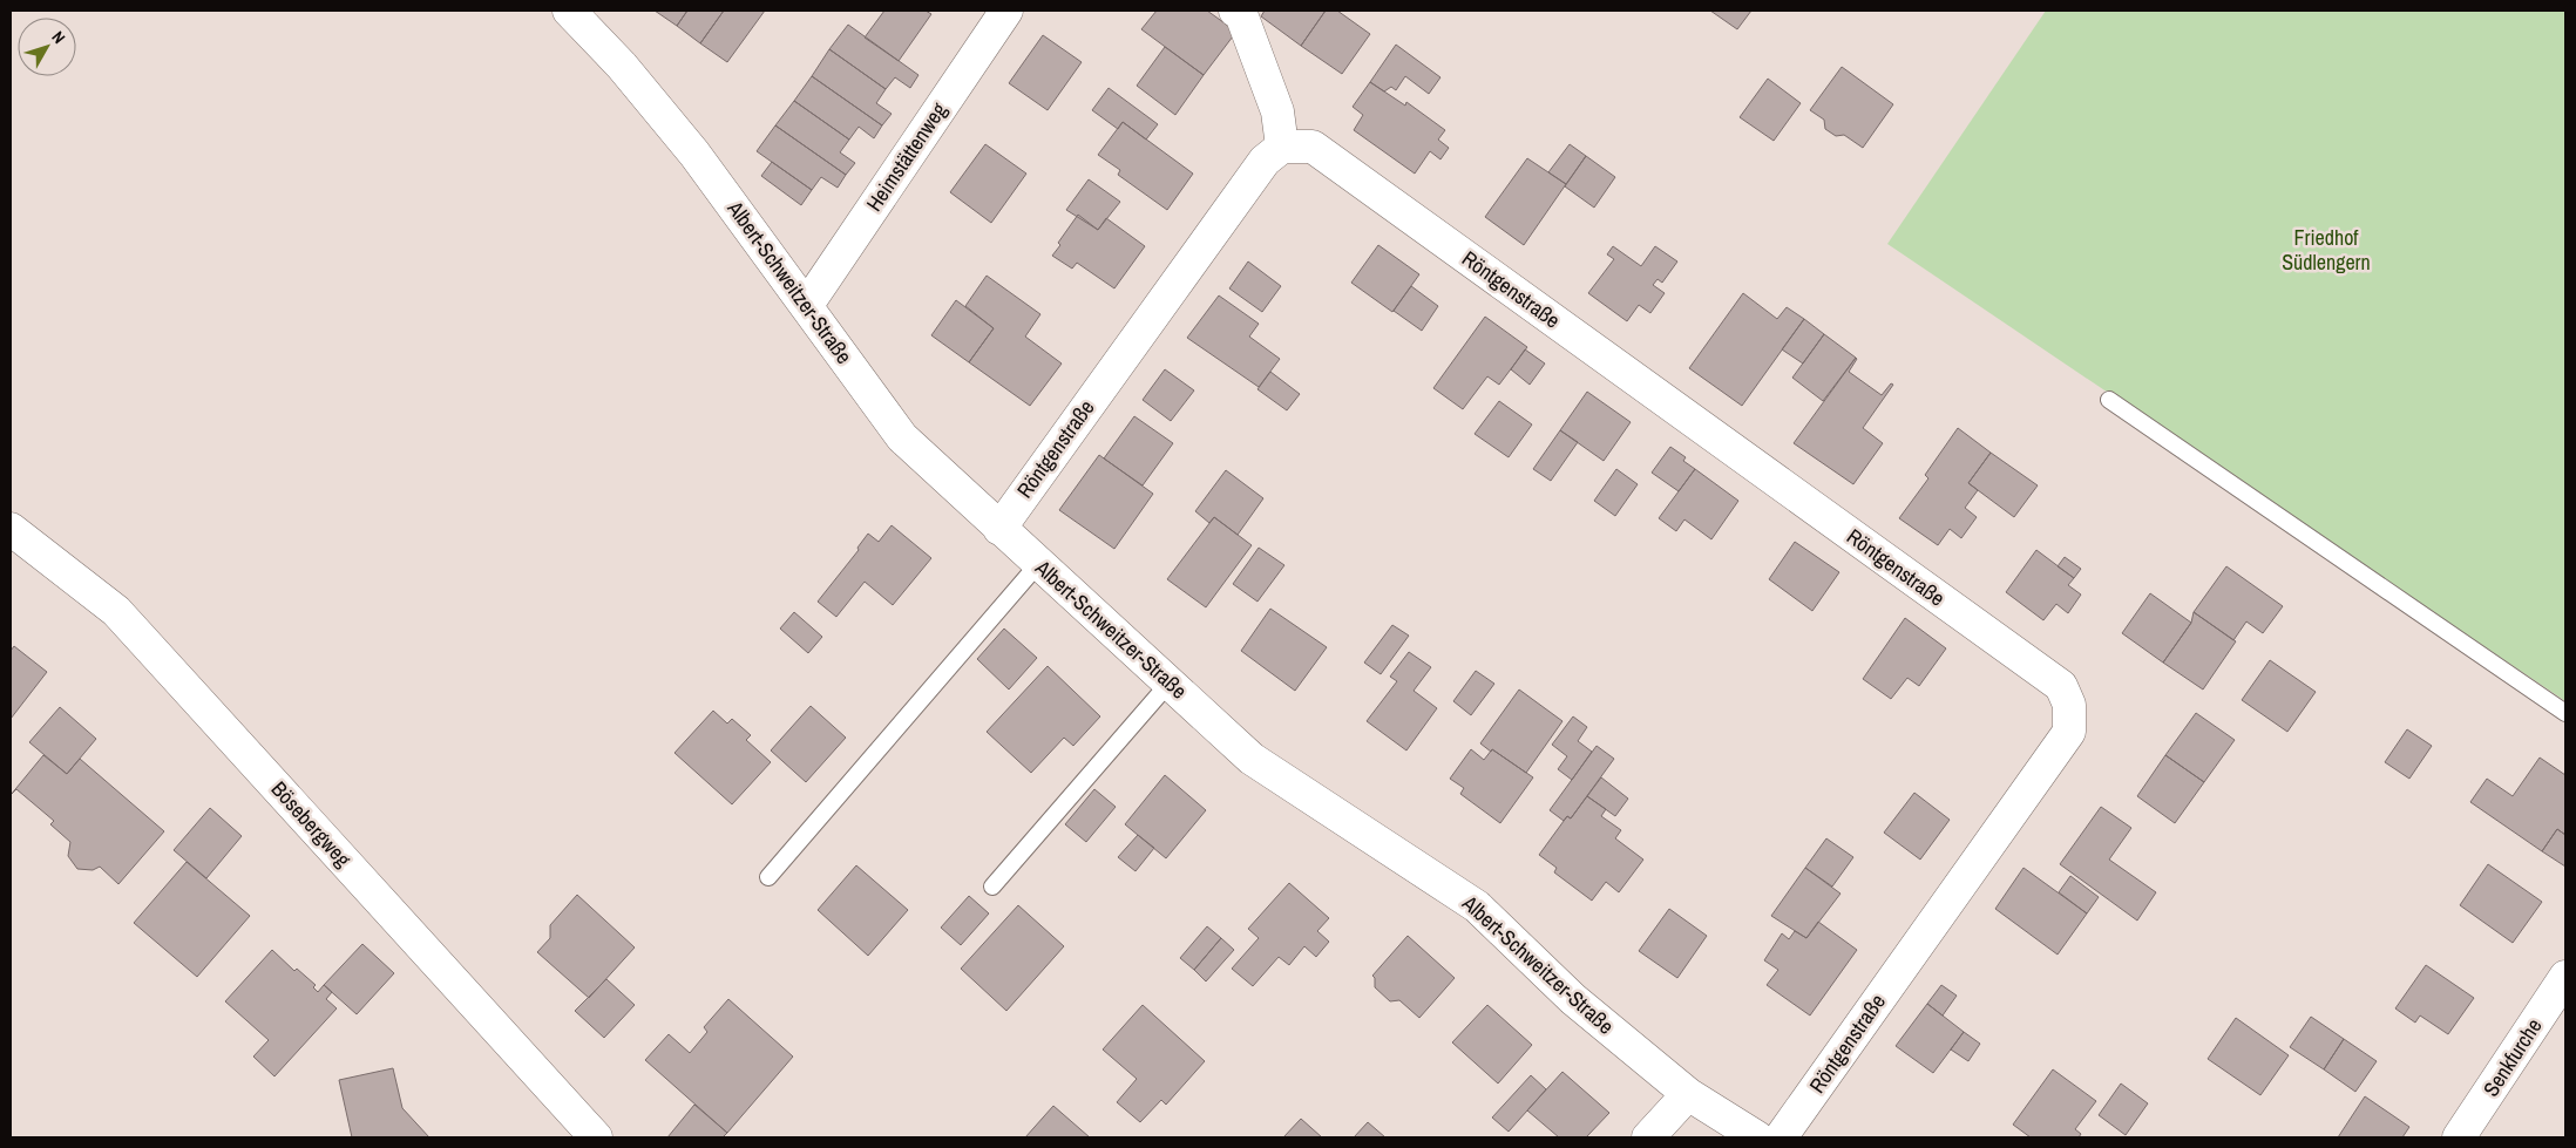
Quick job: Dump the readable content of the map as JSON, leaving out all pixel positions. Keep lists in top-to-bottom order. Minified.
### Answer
{"streets":{"street":["Heimstättenweg","Albert-Schweitzer-Straße","Röntgenstraße","Bösebergweg","Senkfurche"]},"crossings":[["Heimstättenweg","Albert-Schweitzer-Straße"],["Albert-Schweitzer-Straße","Röntgenstraße"]],"parks":["Friedhof Südlengern"],"north":"top right"}
